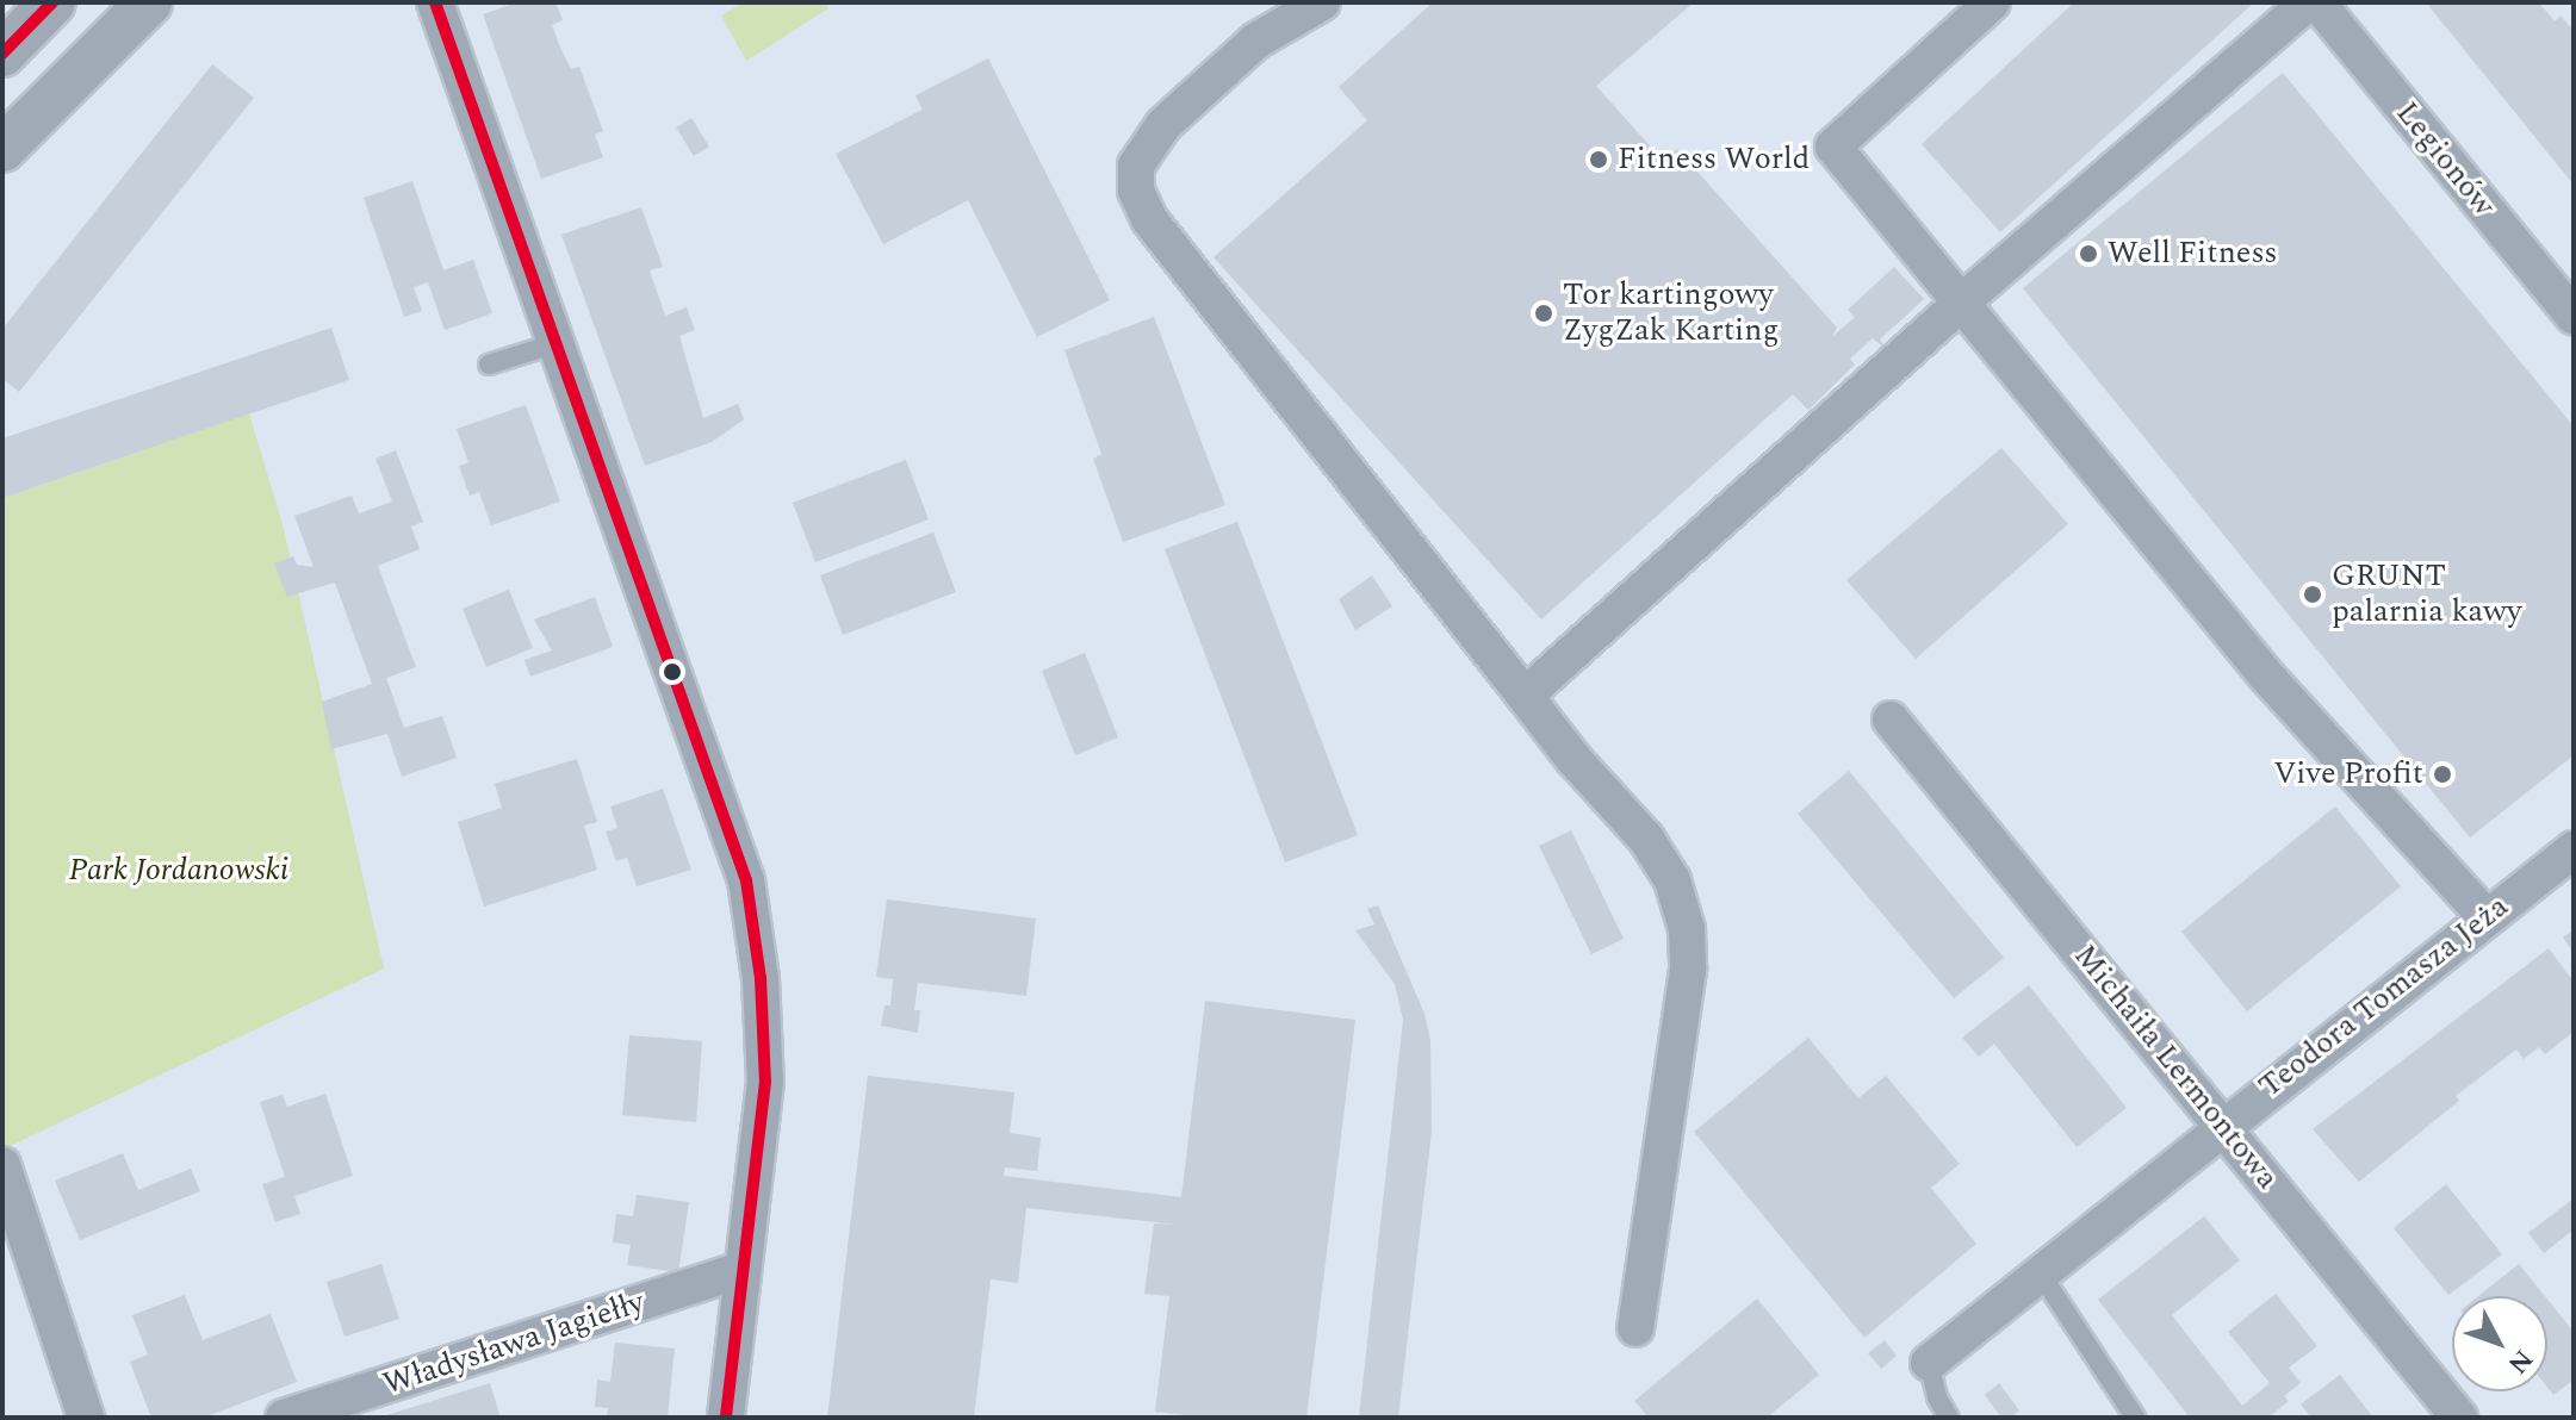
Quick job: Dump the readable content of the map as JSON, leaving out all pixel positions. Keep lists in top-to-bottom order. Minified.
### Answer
{"streets":{"street":["Legionów","Teodora Tomasza Jeża","Michaiła Lermontowa","Władysława Jagiełły"]},"crossings":[["Teodora Tomasza Jeża","Michaiła Lermontowa"]],"parks":["Park Jordanowski"],"places":["Fitness World","Well Fitness","Tor kartingowy ZygZak Karting","GRUNT palarnia kawy","Vive Profit"],"north":"bottom right"}
